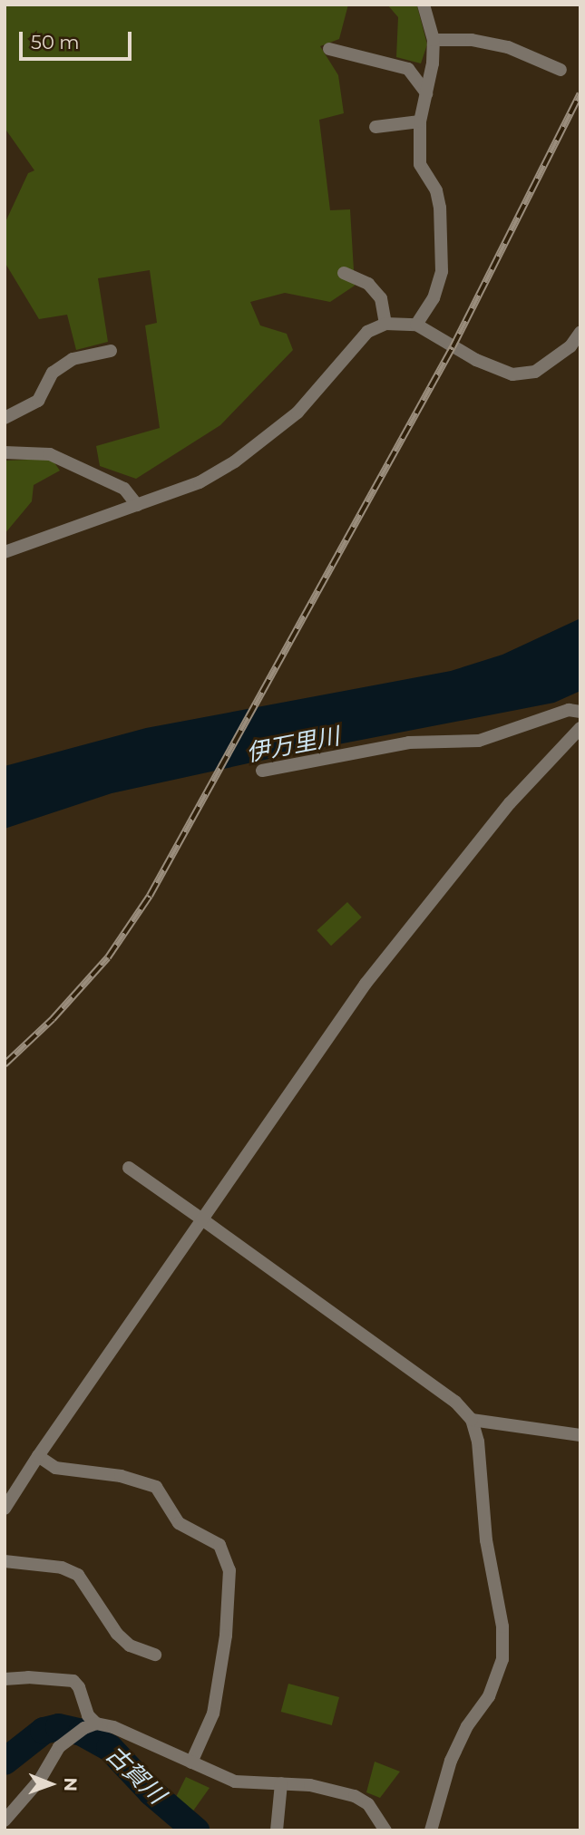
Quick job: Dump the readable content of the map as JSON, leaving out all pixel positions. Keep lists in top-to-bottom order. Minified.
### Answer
{"water":["伊万里川","古賀川"],"scale_bar":"50 m","north":"right"}
